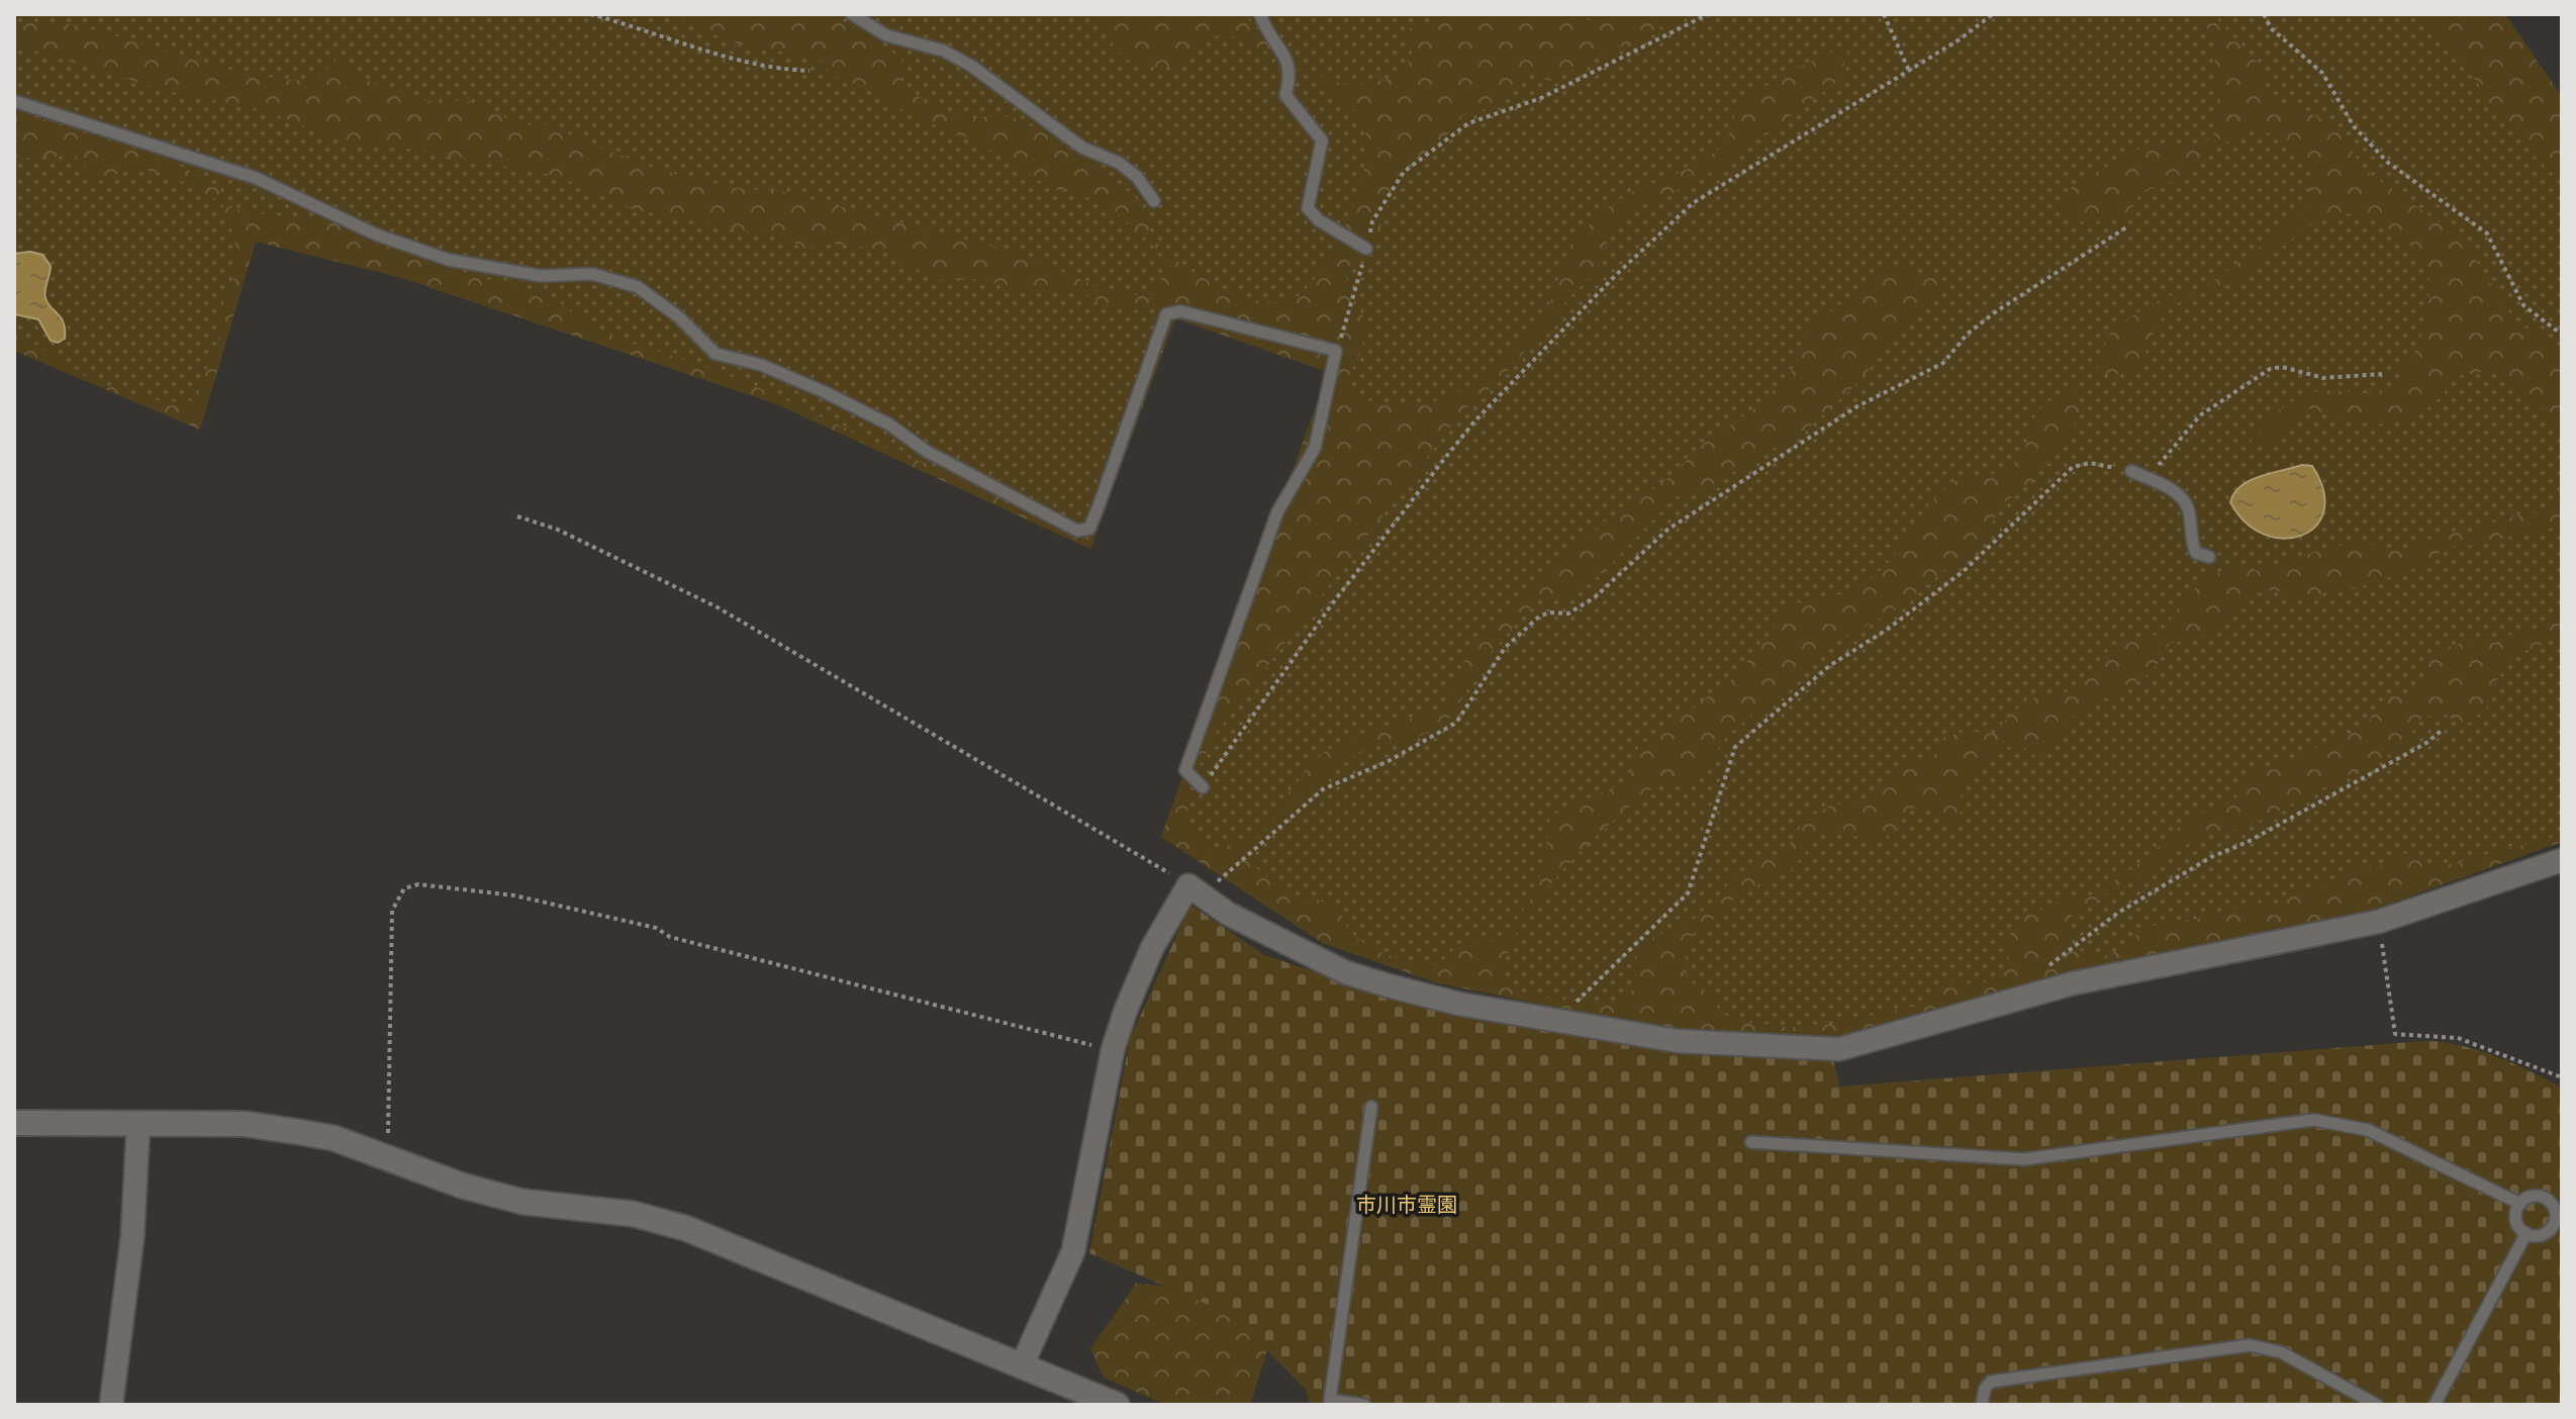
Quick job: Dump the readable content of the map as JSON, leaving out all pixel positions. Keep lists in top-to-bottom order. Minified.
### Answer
{"parks":["市川市霊園"]}
